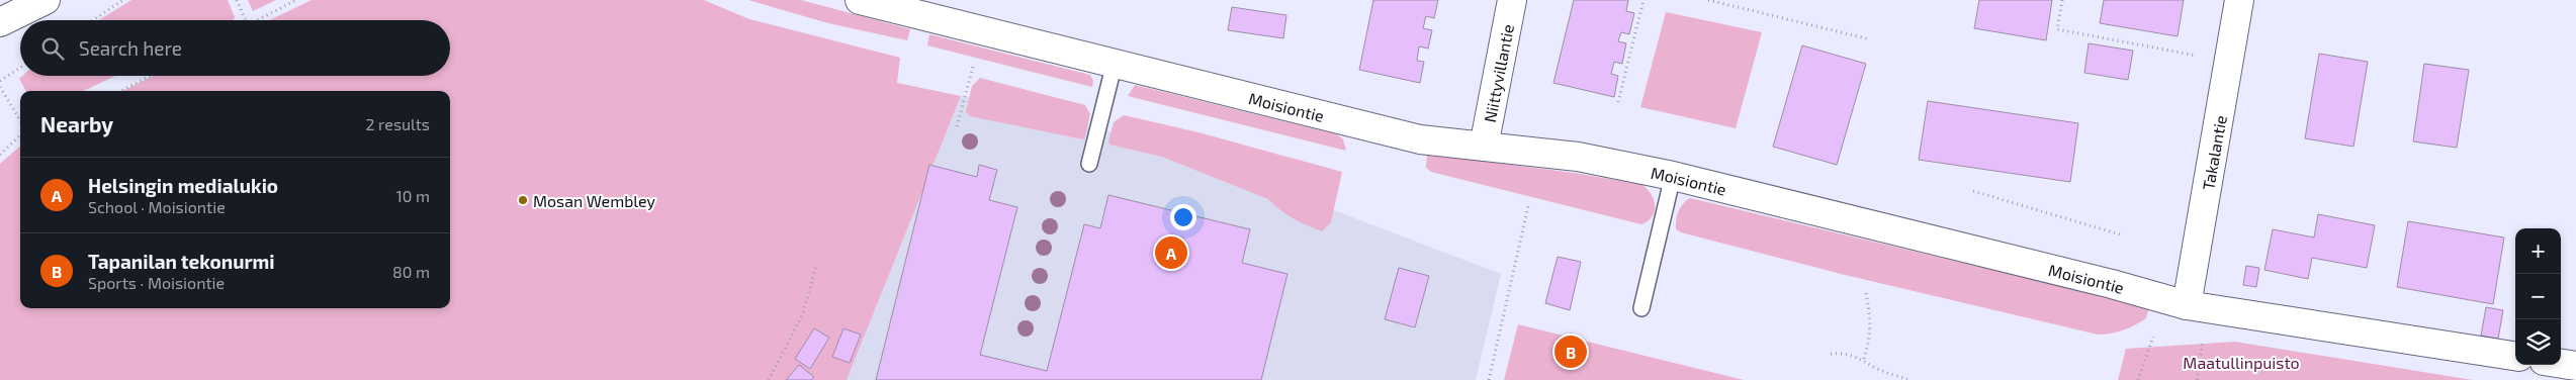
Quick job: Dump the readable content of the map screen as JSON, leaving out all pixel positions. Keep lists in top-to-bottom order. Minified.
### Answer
{"streets":{"street":["Niittyvillantie","Moisiontie","Takalantie"]},"crossings":[["Niittyvillantie","Moisiontie"],["Moisiontie","Takalantie"]],"parks":["Maatullinpuisto"],"places":["Mosan Wembley"],"page":{"search":"Search here","heading":["Nearby","2 results"],"list":[{"mark":"A","name":"Helsingin medialukio","note":"School · Moisiontie","value":"10 m"},{"mark":"B","name":"Tapanilan tekonurmi","note":"Sports · Moisiontie","value":"80 m"}],"map_buttons":["+","−"],"pins":["A","B"]}}
